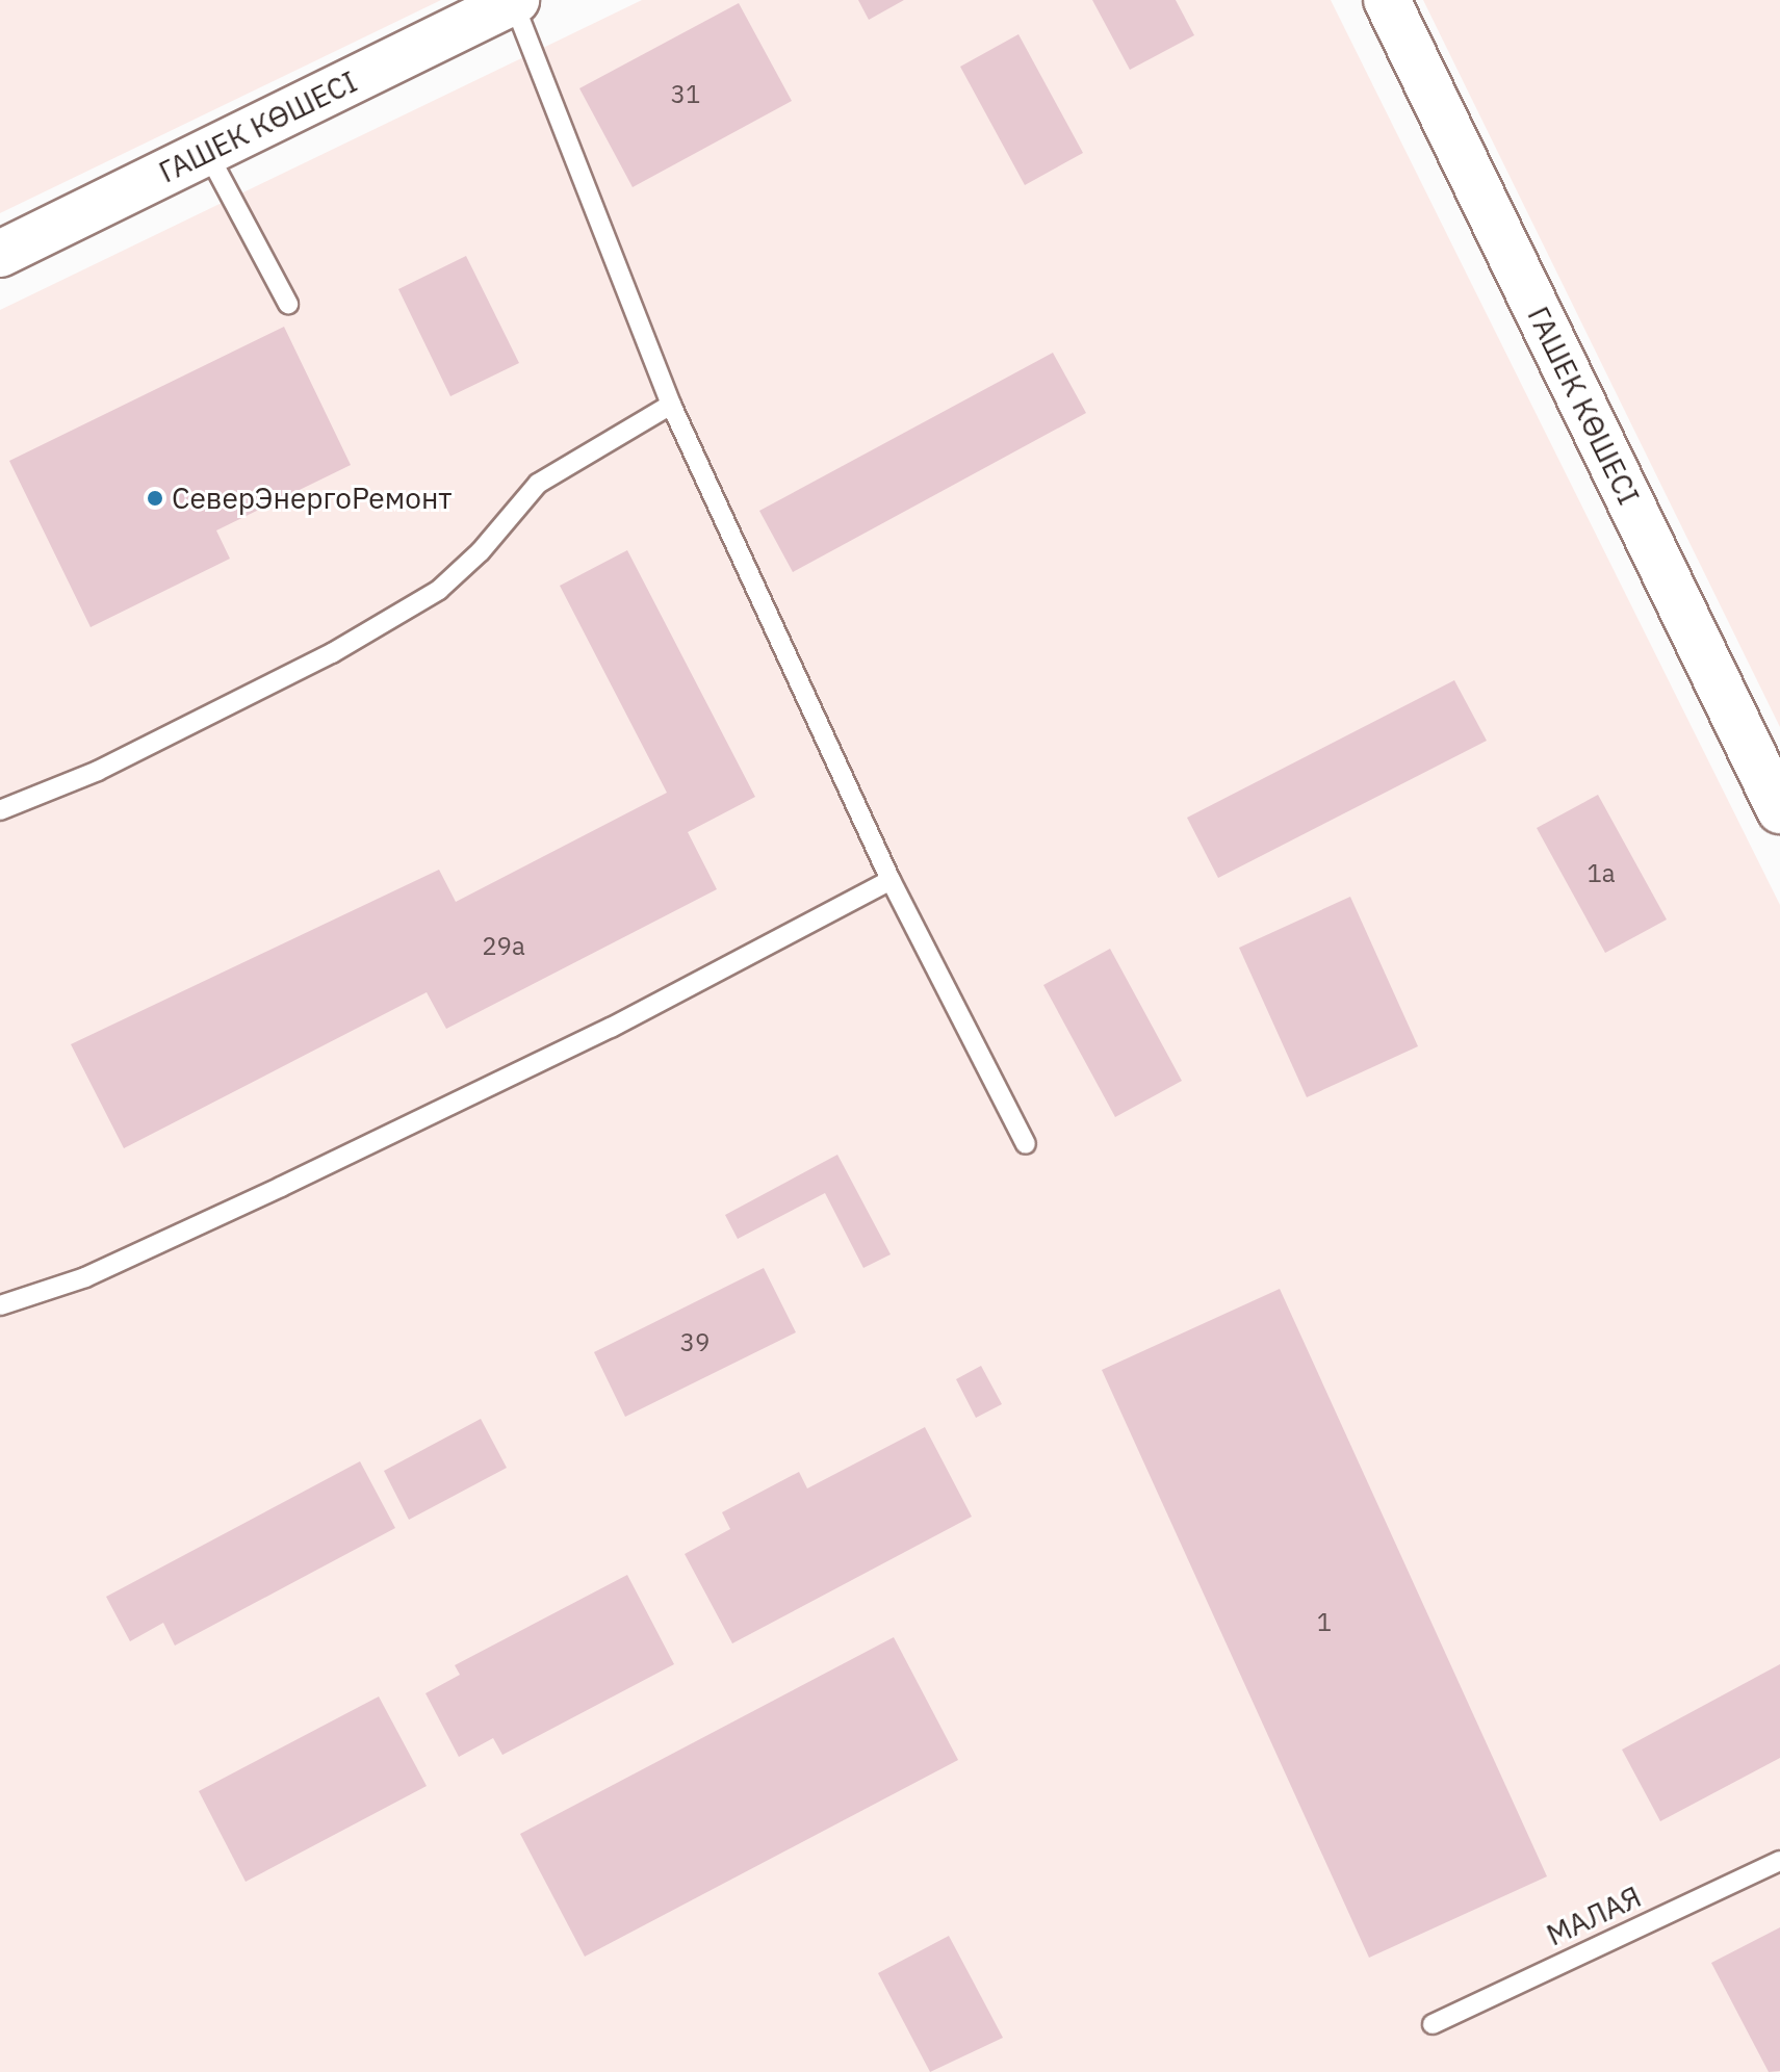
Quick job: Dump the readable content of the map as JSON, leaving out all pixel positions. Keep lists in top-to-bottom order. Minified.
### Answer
{"streets":{"street":["ГАШЕК КӨШЕСІ"],"lane":["МАЛАЯ"]},"places":["СеверЭнергоРемонт"],"house_numbers":["31","1а","29а","39","1"]}
